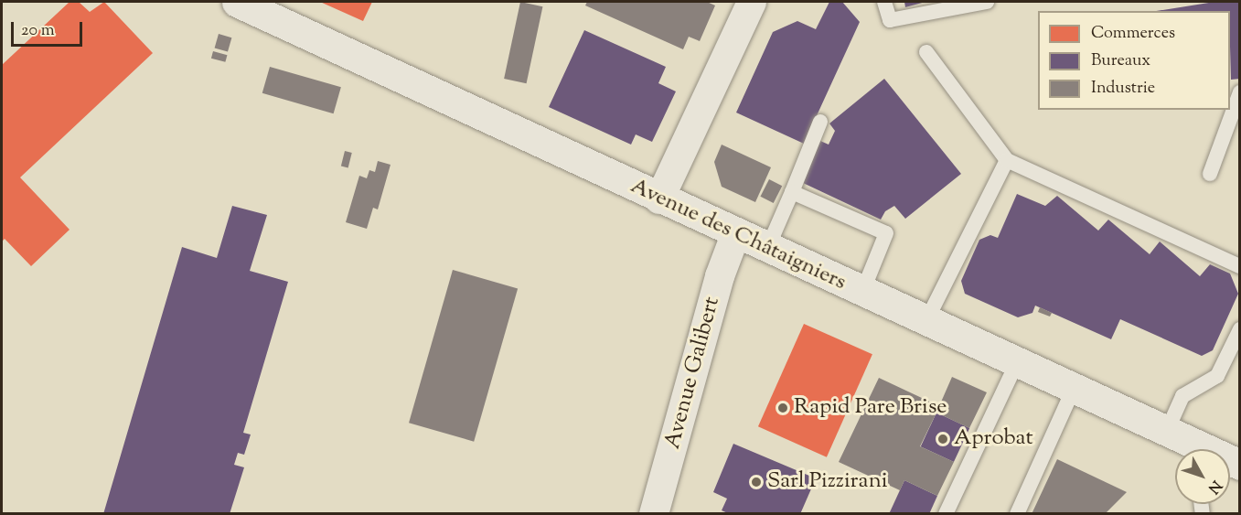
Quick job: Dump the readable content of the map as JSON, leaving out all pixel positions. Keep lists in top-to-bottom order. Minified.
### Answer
{"streets":{"street":["Avenue des Châtaigniers","Avenue Galibert"]},"crossings":[["Avenue des Châtaigniers","Avenue Galibert"]],"places":["Rapid Pare Brise","Aprobat","Sarl Pizzirani"],"legend":["Commerces","Bureaux","Industrie"],"scale_bar":"20 m","north":"bottom right"}
